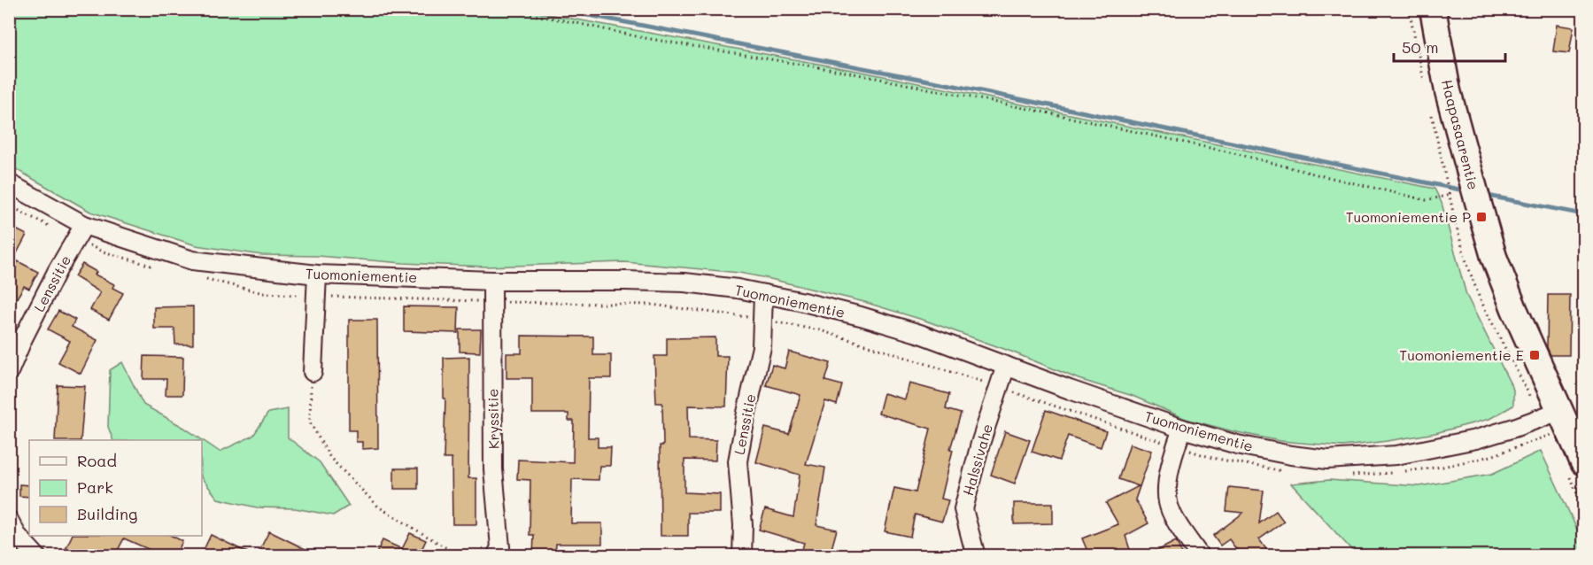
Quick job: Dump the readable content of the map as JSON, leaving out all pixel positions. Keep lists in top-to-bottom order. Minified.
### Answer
{"streets":{"main road":["Haapasaarentie"],"street":["Tuomoniementie","Lenssitie","Kryssitie","Halssivahe"]},"crossings":[["Haapasaarentie","Tuomoniementie"],["Tuomoniementie","Lenssitie"],["Tuomoniementie","Kryssitie"],["Tuomoniementie","Halssivahe"]],"places":{"transit":["Tuomoniementie P","Tuomoniementie E"]},"legend":["Road","Park","Building"],"scale_bar":"50 m"}
